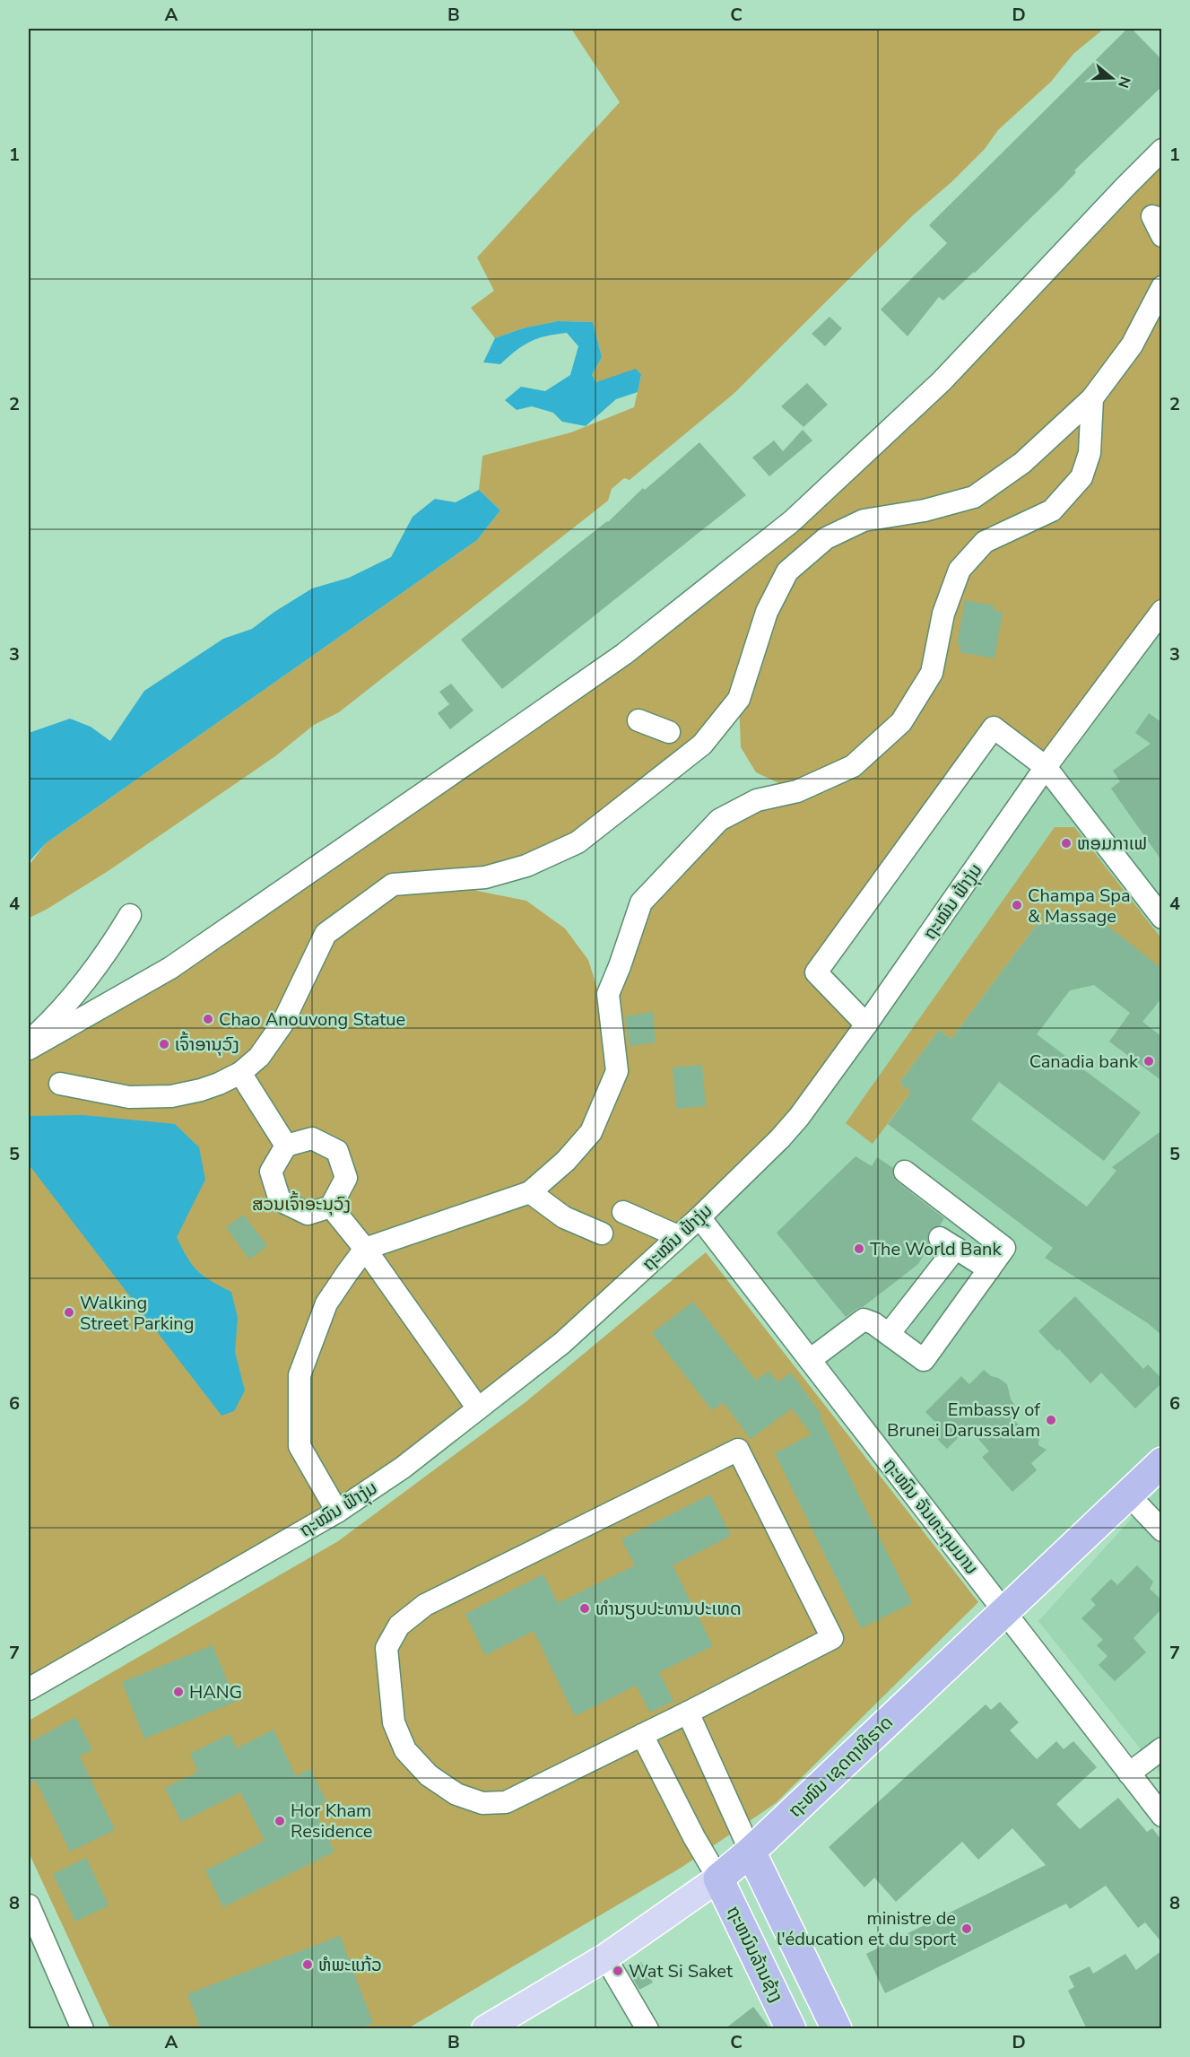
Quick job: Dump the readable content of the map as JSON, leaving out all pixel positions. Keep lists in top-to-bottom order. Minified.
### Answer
{"streets":{"highway":["ຖະໜົນ ເຊດຖາທິຣາດ","ຖະຫນົນລ້ານຊ້າງ"],"street":["ຖະໝົນ ຟ້າງຸ່ມ","ຖະໜົນ ຈັນທະກຸມມານ"]},"crossings":[["ຖະໝົນ ຟ້າງຸ່ມ","ຖະໜົນ ຈັນທະກຸມມານ"],["ຖະໜົນ ຈັນທະກຸມມານ","ຖະໜົນ ເຊດຖາທິຣາດ"],["ຖະໜົນ ເຊດຖາທິຣາດ","ຖະຫນົນລ້ານຊ້າງ"]],"parks":["ສວນເຈົ້າອະນຸວົງ"],"places":["ຫອມກາເຟ","Champa Spa & Massage","Chao Anouvong Statue","ເຈົ້າອານຸວົງ","Canadia bank","The World Bank","Walking Street Parking","Embassy of Brunei Darussalam","ທຳນຽບປະທານປະເທດ","HANG","Hor Kham Residence","ministre de l'éducation et du sport","ຫໍພະແກ້ວ","Wat Si Saket"],"north":"right","grid":{"columns":["A","B","C","D"],"rows":["1","2","3","4","5","6","7","8"]}}
